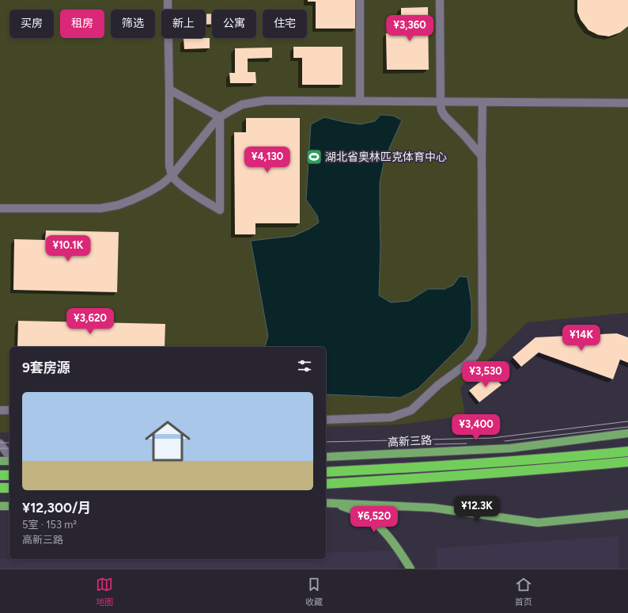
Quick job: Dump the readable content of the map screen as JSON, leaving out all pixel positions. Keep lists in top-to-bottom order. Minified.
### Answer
{"streets":{"main road":["高新三路"]},"places":{"sports":["湖北省奥林匹克体育中心"]},"page":{"chip":["买房","租房","筛选","新上","公寓","住宅"],"price":["¥3,360","¥4,130","¥10.1K","¥3,620","¥14K","¥3,530","¥3,400","¥12.3K","¥6,520"],"heading":"9套房源","list":[{"name":"¥12,300/月","note":"5室 · 153 m² · 高新三路"}],"tabs":["地图","收藏","首页"]}}
